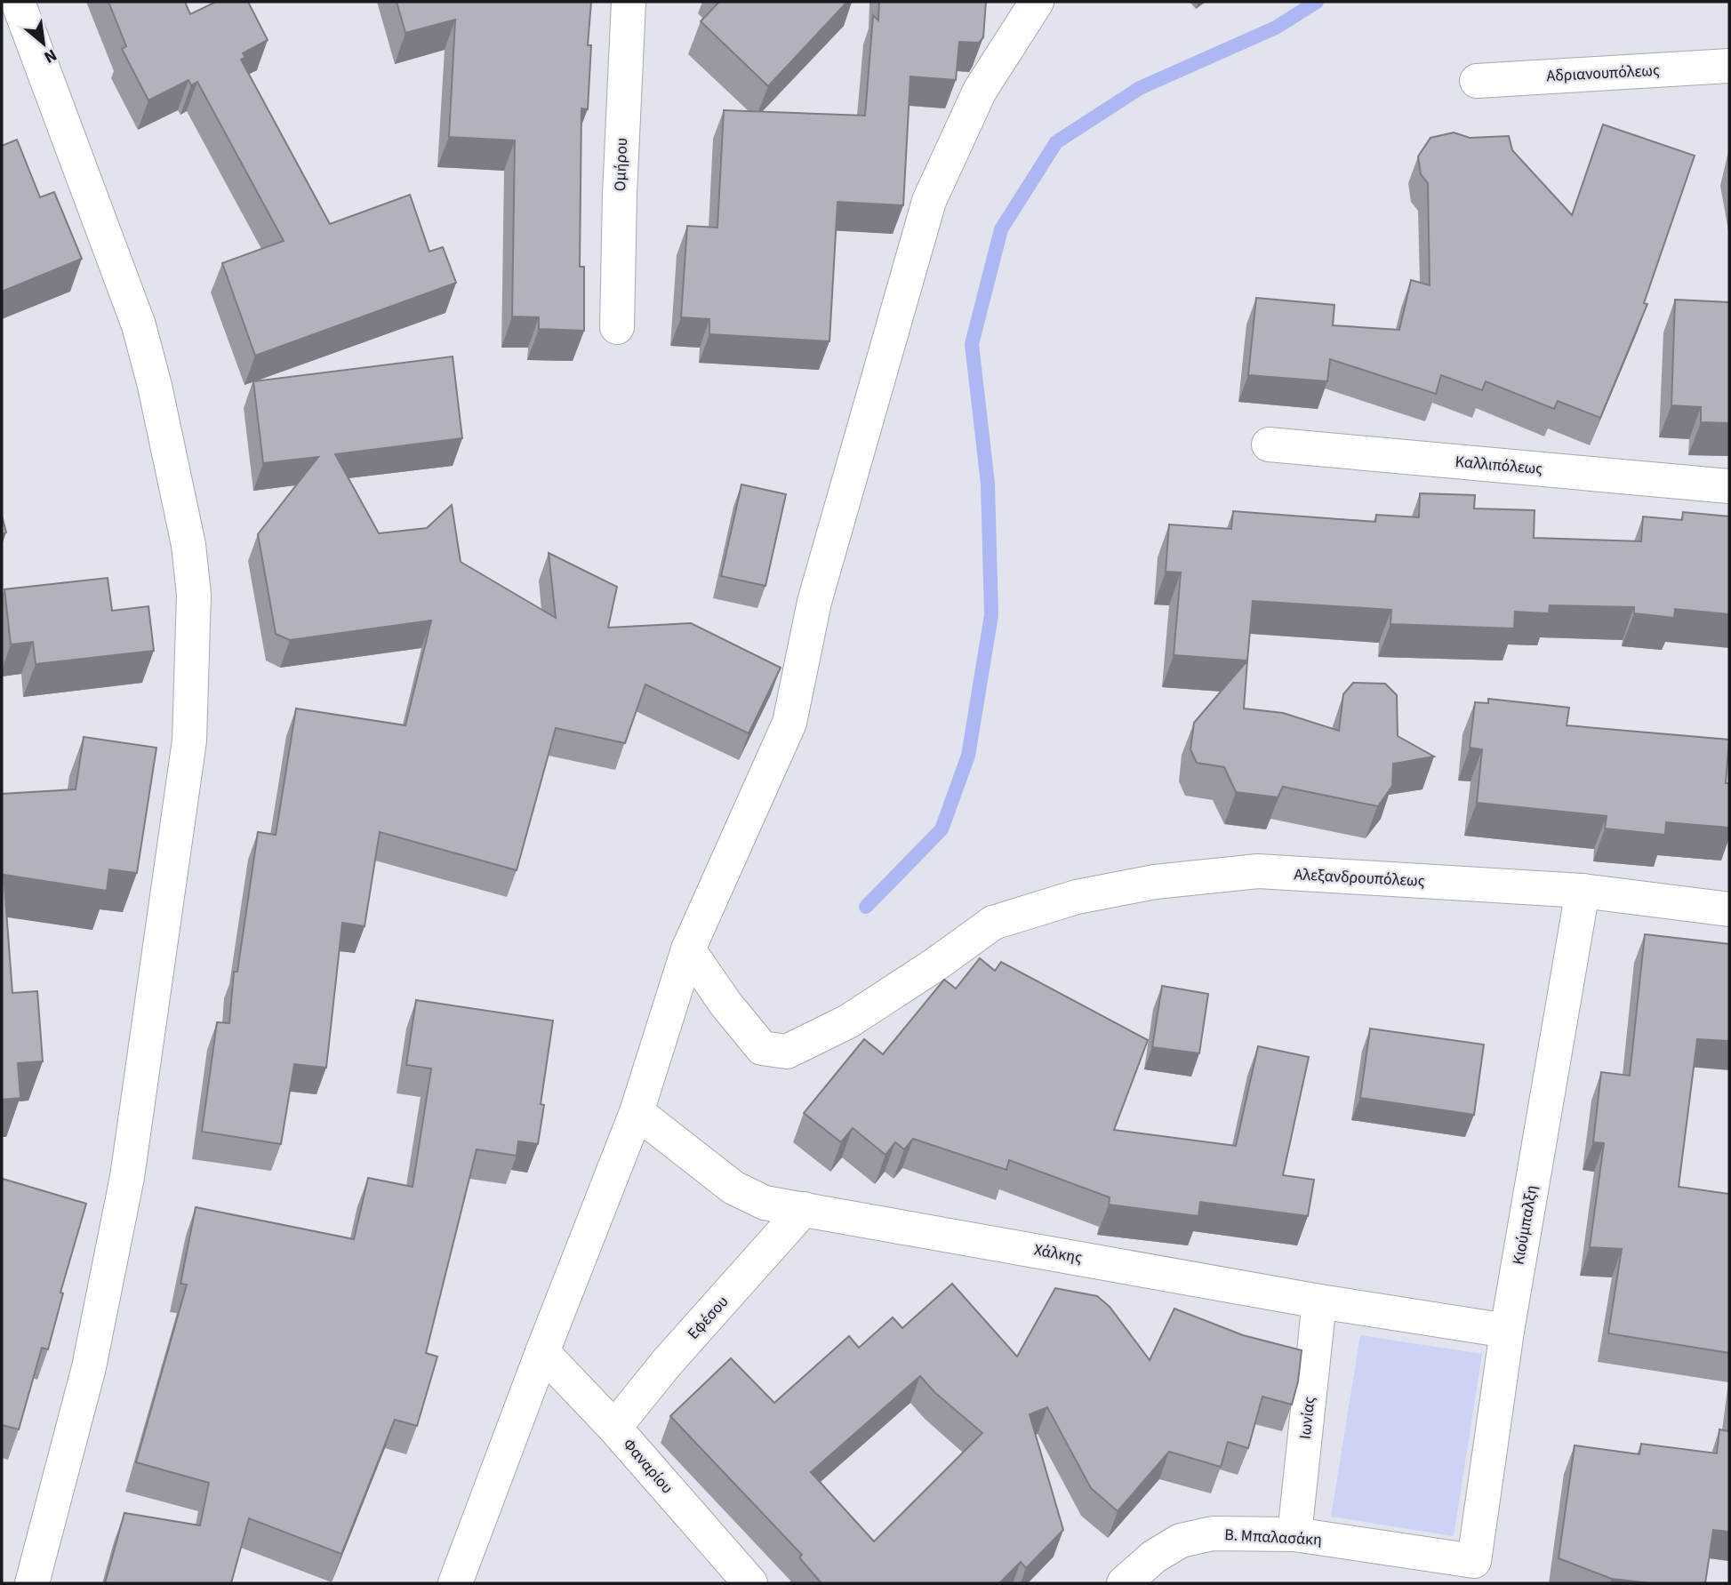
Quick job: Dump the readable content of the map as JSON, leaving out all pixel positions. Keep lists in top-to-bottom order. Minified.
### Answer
{"streets":{"street":["Αδριανουπόλεως","Ομήρου","Καλλιπόλεως","Αλεξανδρουπόλεως","Κιούμπαλξη","Χάλκης","Εφέσου","Ιωνίας","Φαναρίου","Β. Μπαλασάκη"]},"crossings":[["Αλεξανδρουπόλεως","Κιούμπαλξη"],["Κιούμπαλξη","Χάλκης"],["Κιούμπαλξη","Β. Μπαλασάκη"],["Χάλκης","Εφέσου"],["Χάλκης","Ιωνίας"],["Εφέσου","Φαναρίου"],["Ιωνίας","Β. Μπαλασάκη"]],"north":"bottom right"}
